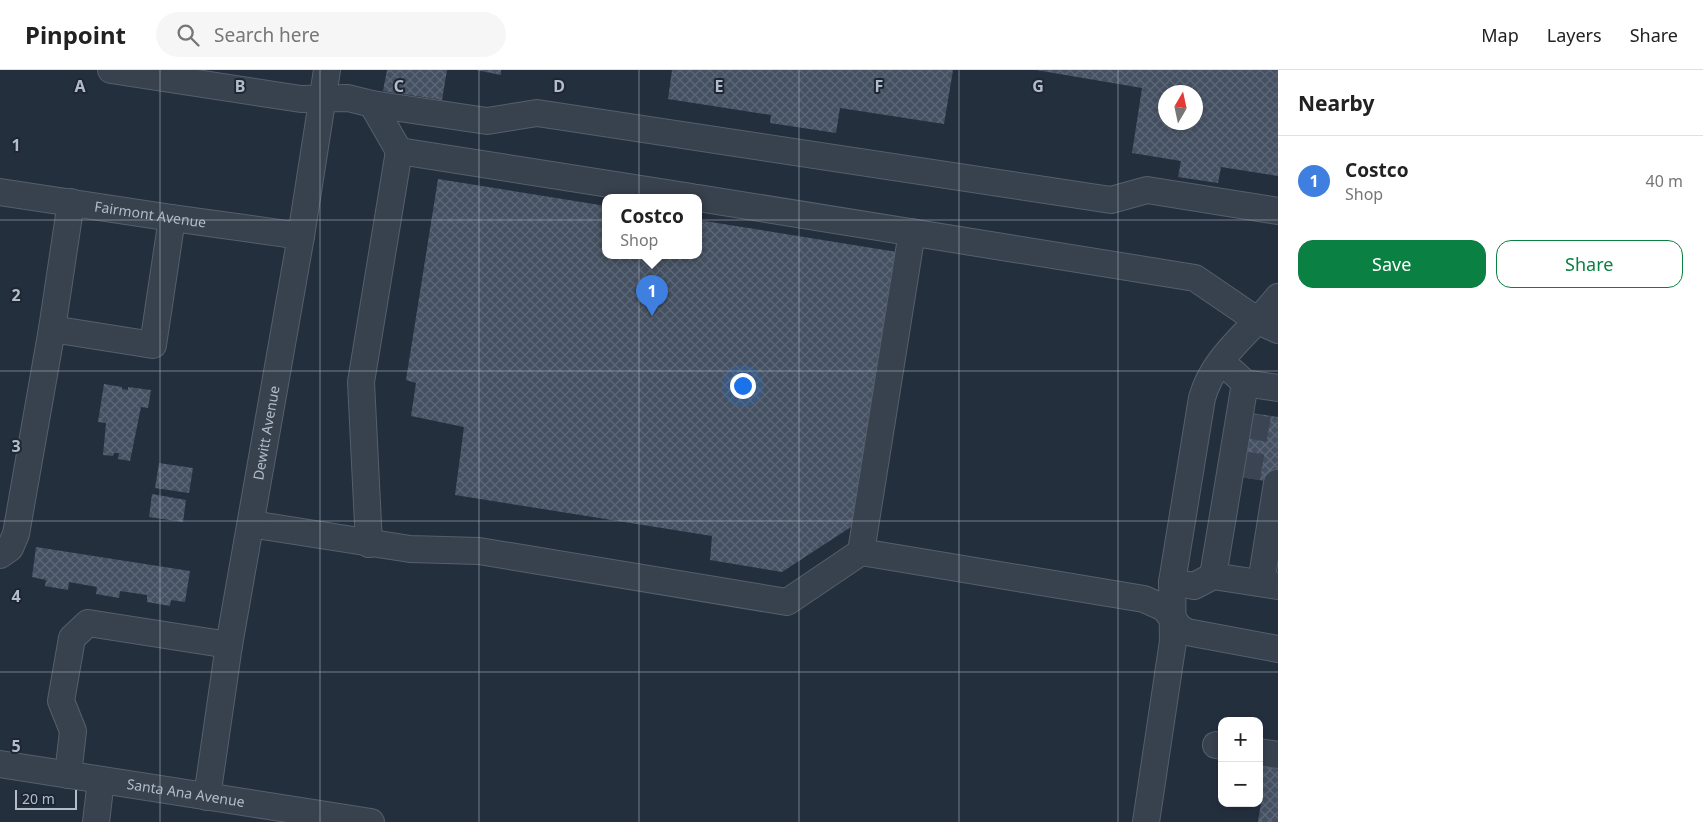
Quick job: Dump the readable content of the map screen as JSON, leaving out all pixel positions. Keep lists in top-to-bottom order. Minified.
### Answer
{"streets":{"street":["Fairmont Avenue","Dewitt Avenue","Santa Ana Avenue"]},"crossings":[["Fairmont Avenue","Dewitt Avenue"],["Dewitt Avenue","Santa Ana Avenue"]],"scale_bar":"20 m","north":"top","page":{"header":"Pinpoint","search":"Search here","nav":["Map","Layers","Share"],"heading":"Nearby","list":[{"mark":"1","name":"Costco","note":"Shop","value":"40 m"}],"popup":["Costco","Shop"],"buttons":["Save","Share"],"pins":"1","map_buttons":["+","−"],"scale":"20 m"},"grid":{"columns":["A","B","C","D","E","F","G"],"rows":["1","2","3","4","5"]}}
